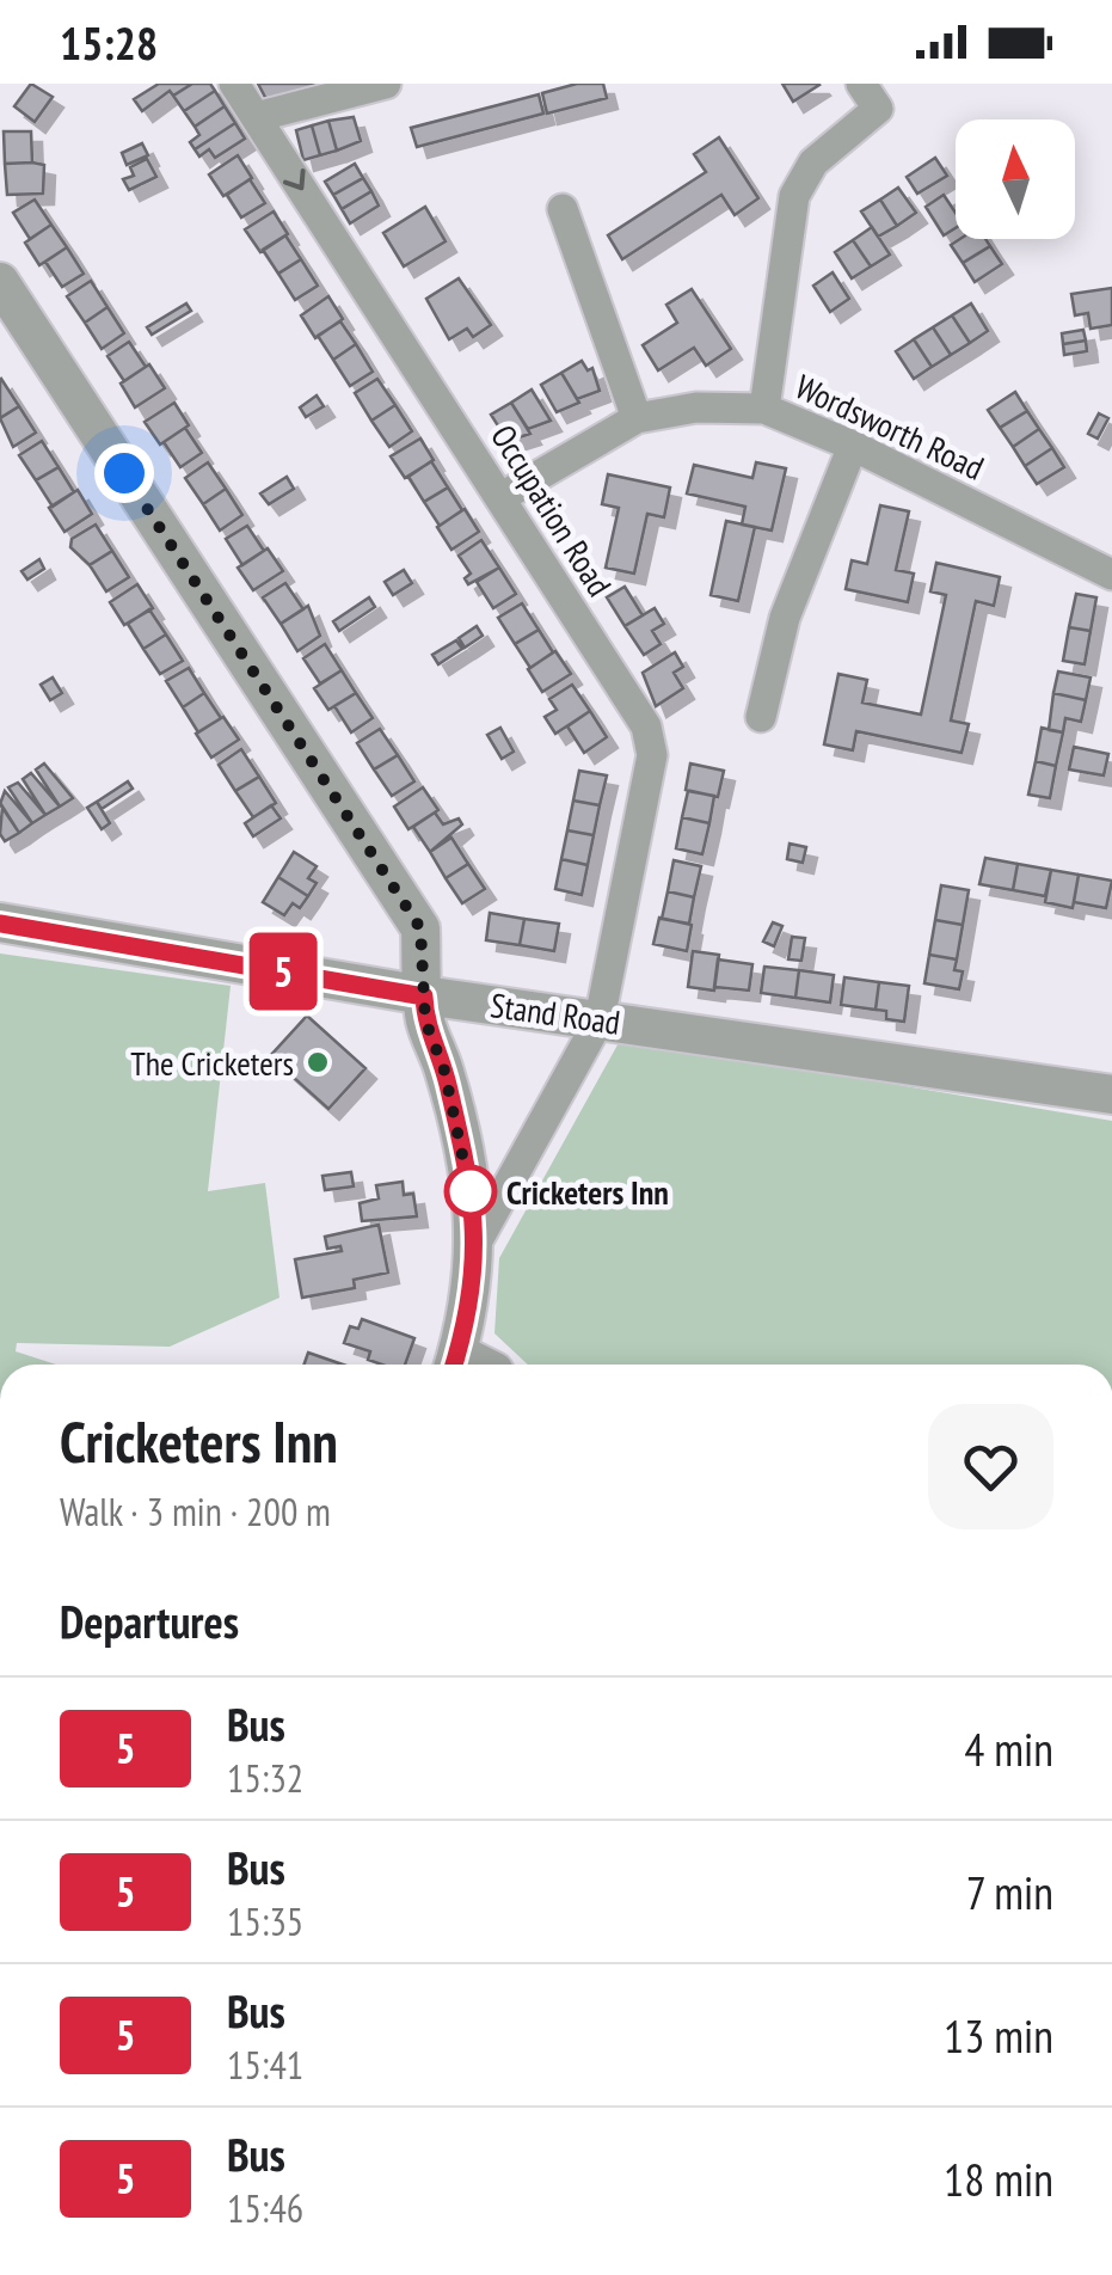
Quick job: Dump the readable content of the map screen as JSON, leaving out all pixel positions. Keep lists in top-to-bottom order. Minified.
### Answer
{"streets":{"street":["Wordsworth Road","Occupation Road","Stand Road"]},"crossings":[["Wordsworth Road","Occupation Road"],["Occupation Road","Stand Road"]],"places":["The Cricketers","Cricketers Inn"],"lines":["bus line 5"],"north":"top","page":{"status":"15:28","on_map":"5","heading":[["Cricketers Inn","Walk · 3 min · 200 m"],"Departures"],"list":[{"mark":"5","name":"Bus","note":"15:32","value":"4 min"},{"mark":"5","name":"Bus","note":"15:35","value":"7 min"},{"mark":"5","name":"Bus","note":"15:41","value":"13 min"},{"mark":"5","name":"Bus","note":"15:46","value":"18 min"}]}}
